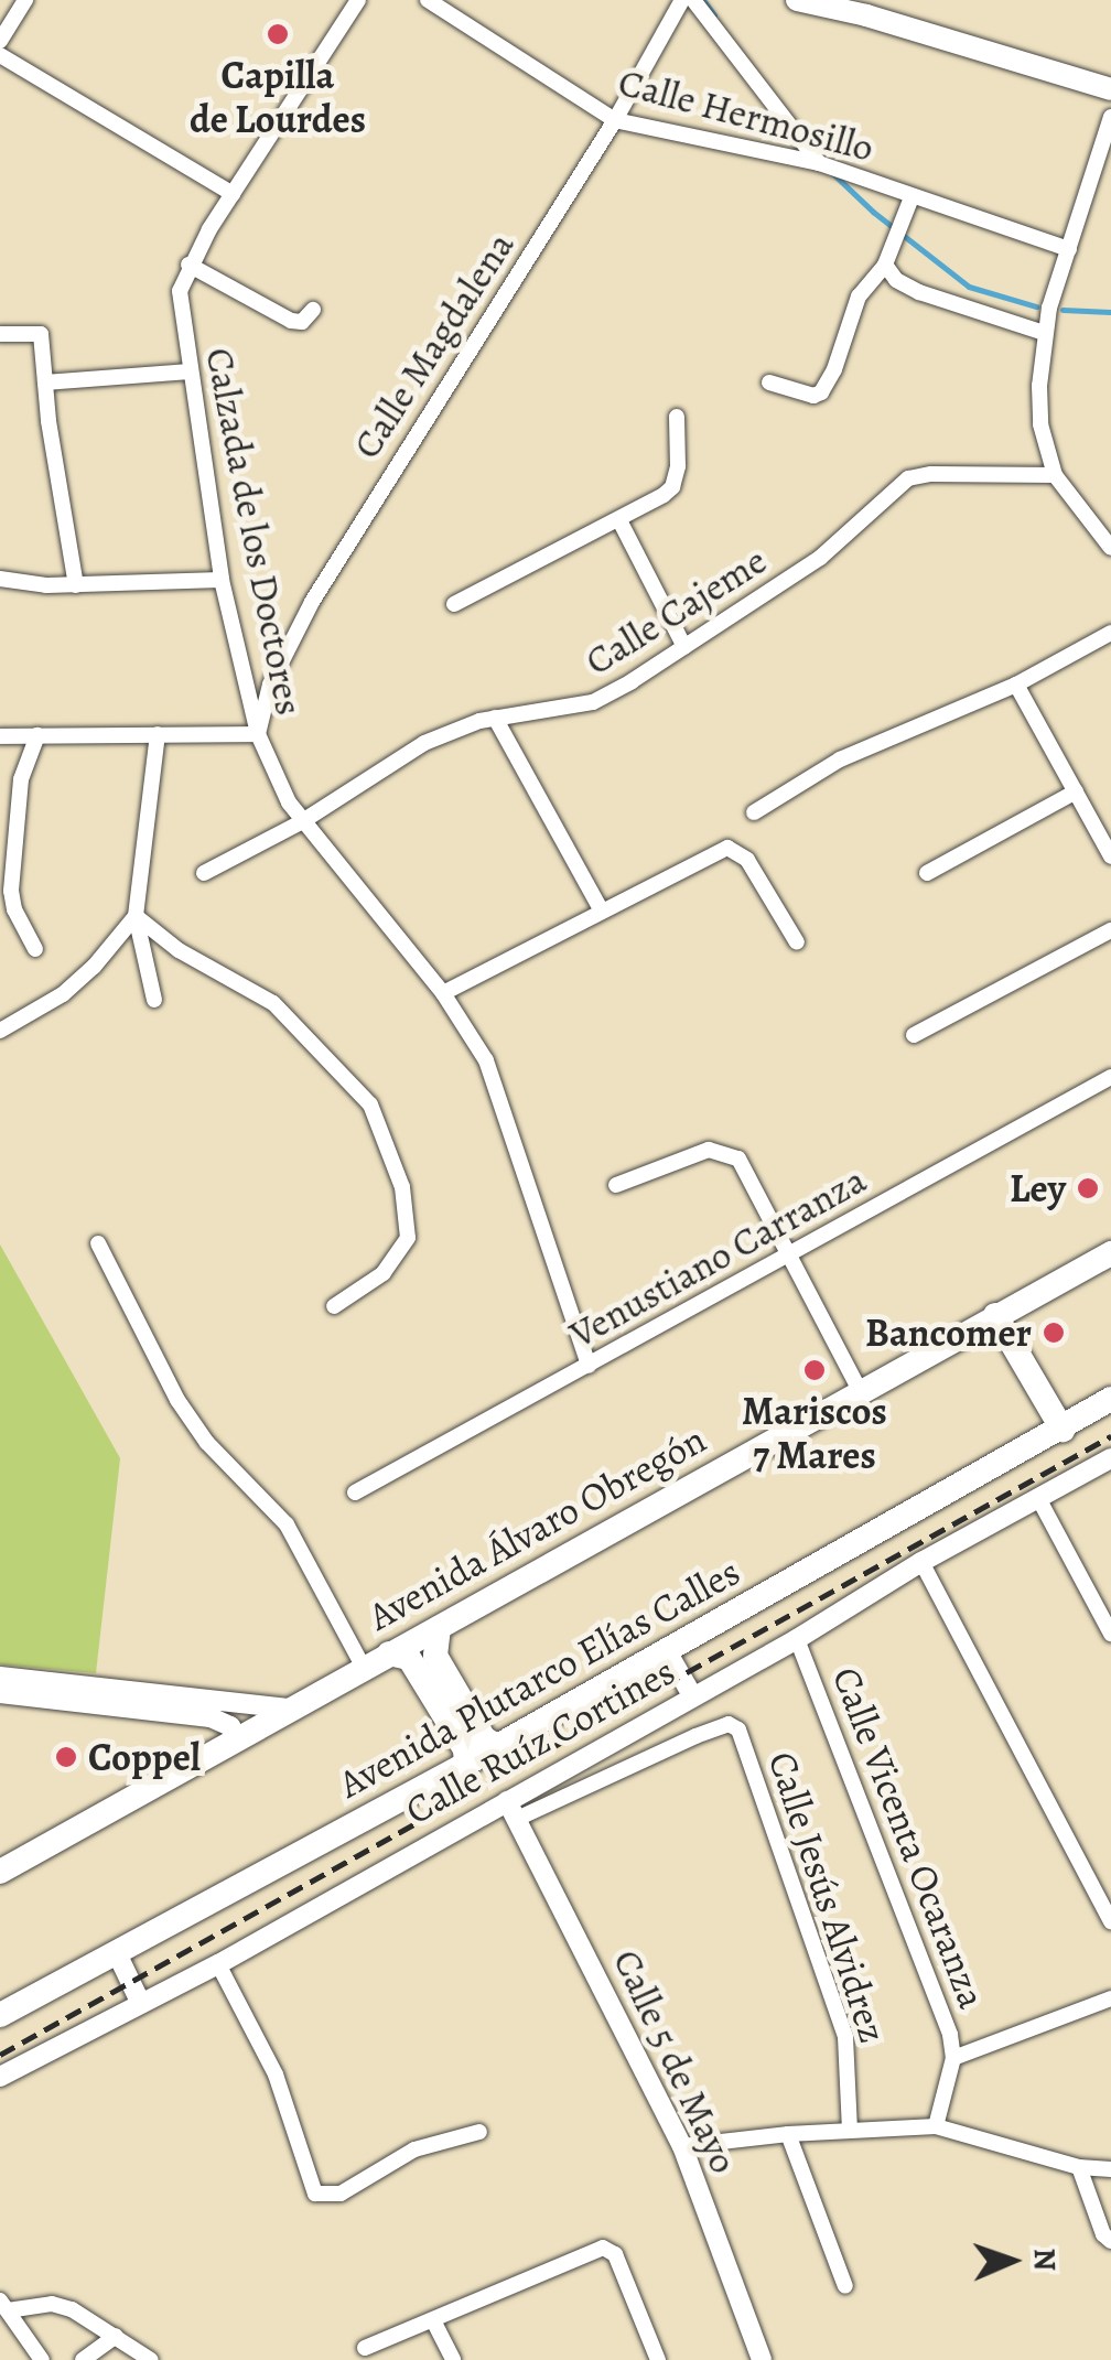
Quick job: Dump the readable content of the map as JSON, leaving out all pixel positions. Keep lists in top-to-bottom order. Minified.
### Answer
{"streets":{"highway":["Avenida Álvaro Obregón","Avenida Plutarco Elías Calles"],"street":["Calle Hermosillo","Calle Magdalena","Calzada de los Doctores","Calle Cajeme","Venustiano Carranza","Calle Ruíz Cortines","Calle Vicenta Ocaranza","Calle Jesús Alvidrez","Calle 5 de Mayo"]},"crossings":[["Calle Hermosillo","Calle Magdalena"],["Calle Magdalena","Calzada de los Doctores"],["Calzada de los Doctores","Calle Cajeme"],["Calzada de los Doctores","Venustiano Carranza"],["Calle Ruíz Cortines","Calle Vicenta Ocaranza"],["Calle Ruíz Cortines","Calle Jesús Alvidrez"],["Calle Ruíz Cortines","Calle 5 de Mayo"],["Calle Jesús Alvidrez","Calle 5 de Mayo"]],"places":["Capilla de Lourdes","Ley","Bancomer","Mariscos 7 Mares","Coppel"],"north":"right"}
